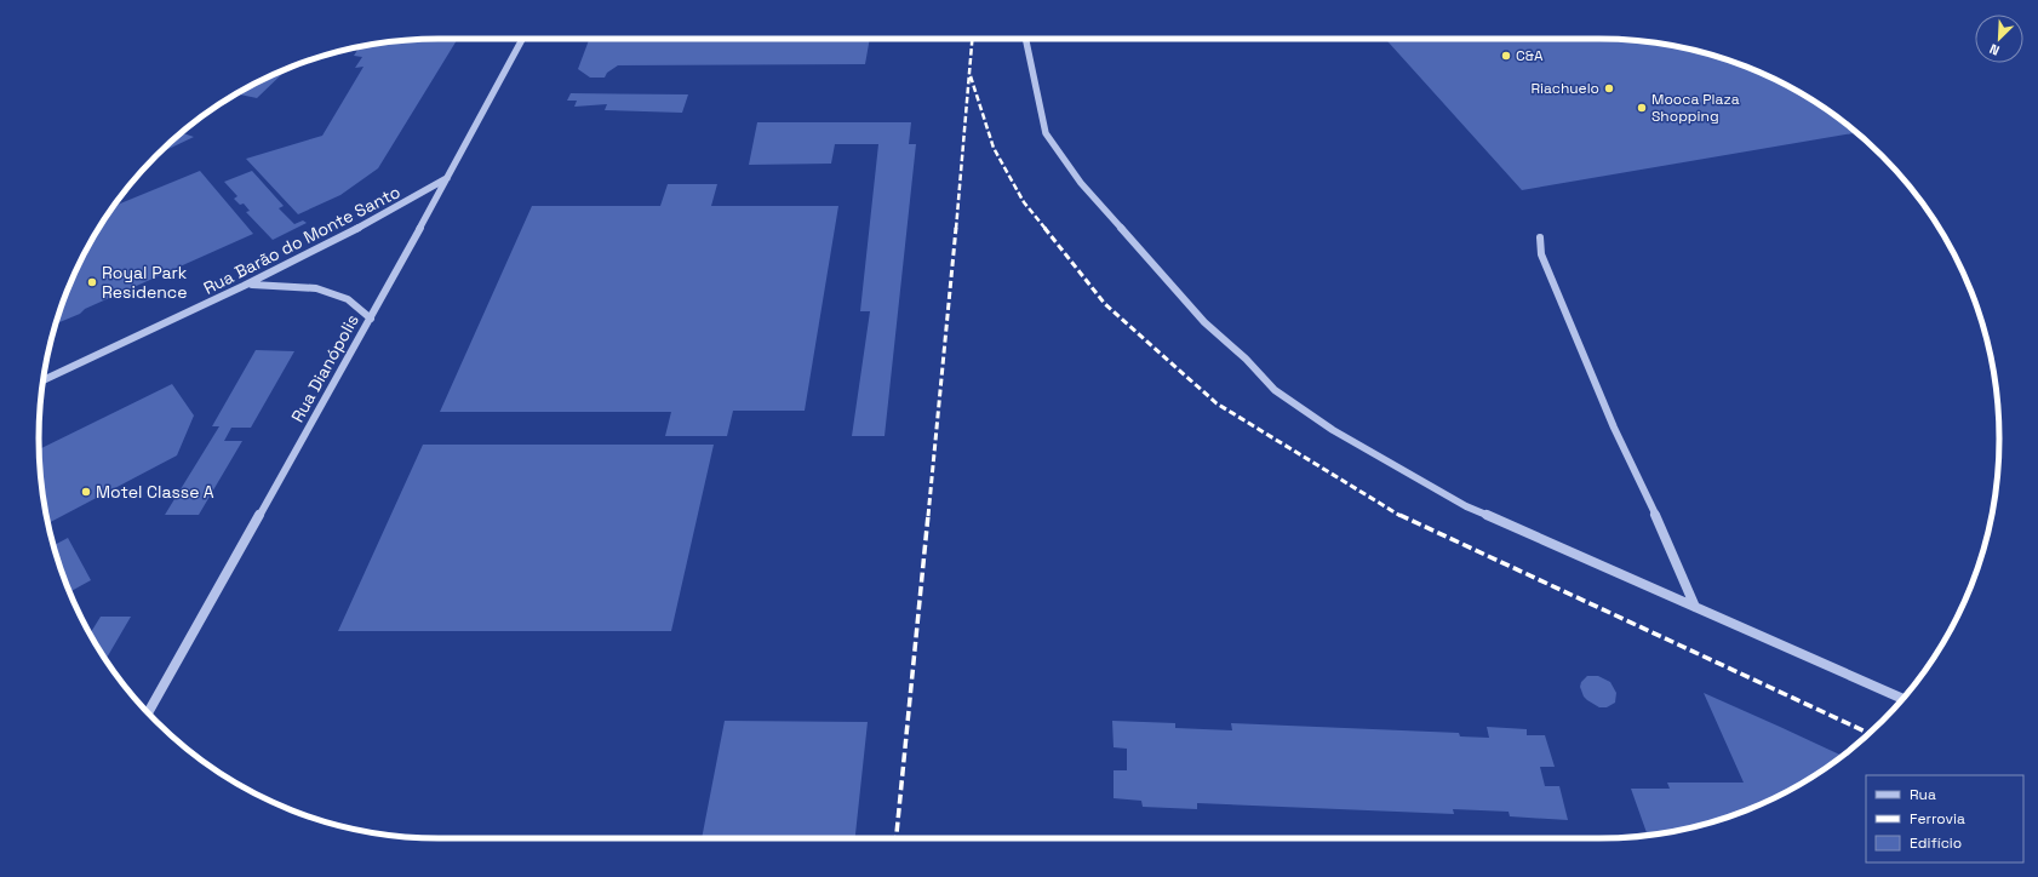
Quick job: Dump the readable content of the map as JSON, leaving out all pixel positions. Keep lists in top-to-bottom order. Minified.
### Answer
{"streets":{"street":["Rua Barão do Monte Santo","Rua Dianópolis"]},"crossings":[["Rua Barão do Monte Santo","Rua Dianópolis"]],"places":["C&A","Riachuelo","Mooca Plaza Shopping","Royal Park Residence","Motel Classe A"],"legend":["Rua","Ferrovia","Edifício"],"north":"bottom left"}
